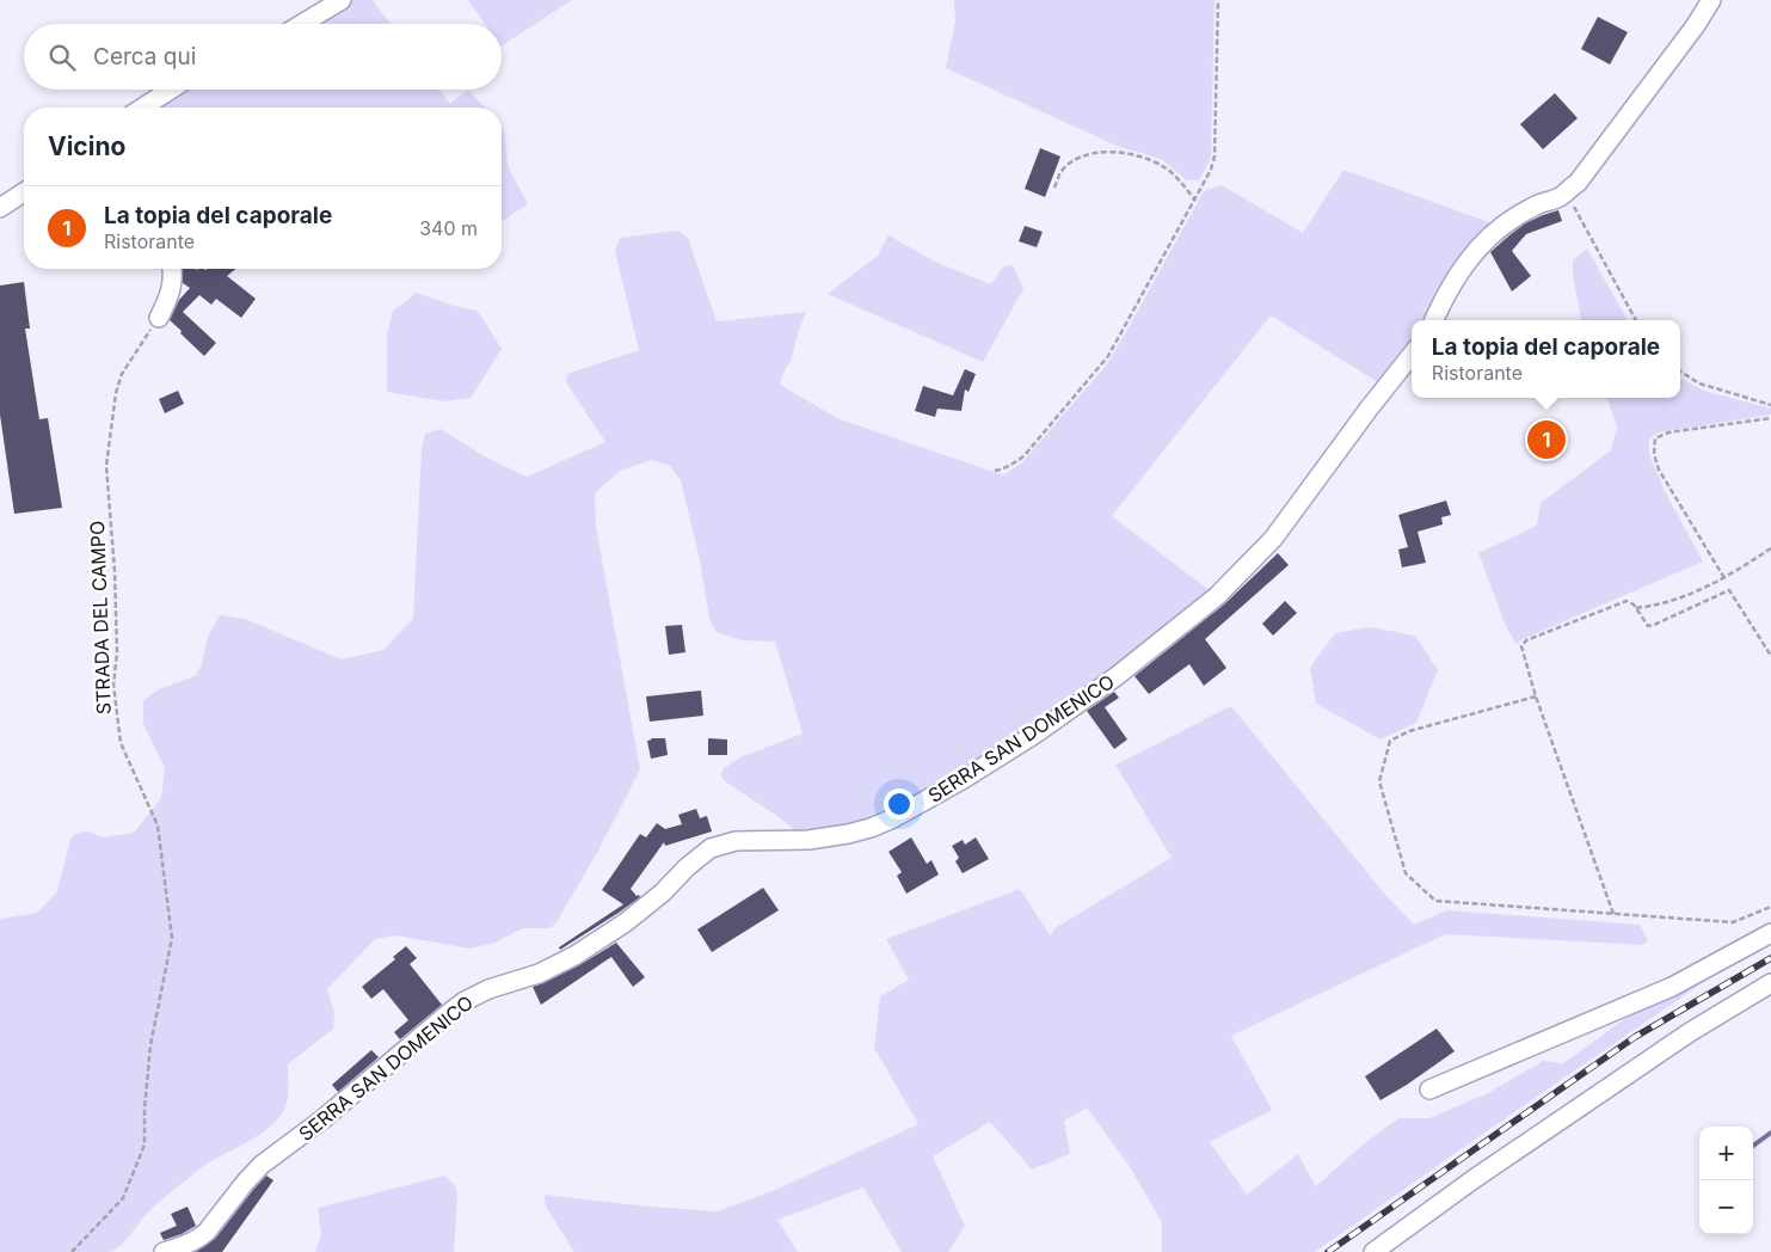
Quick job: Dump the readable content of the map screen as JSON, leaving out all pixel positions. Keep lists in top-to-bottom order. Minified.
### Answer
{"streets":{"street":["SERRA SAN DOMENICO"],"path":["STRADA DEL CAMPO"]},"page":{"search":"Cerca qui","heading":"Vicino","list":[{"mark":"1","name":"La topia del caporale","note":"Ristorante","value":"340 m"}],"popup":["La topia del caporale","Ristorante"],"pins":"1","map_buttons":["+","−"]}}
